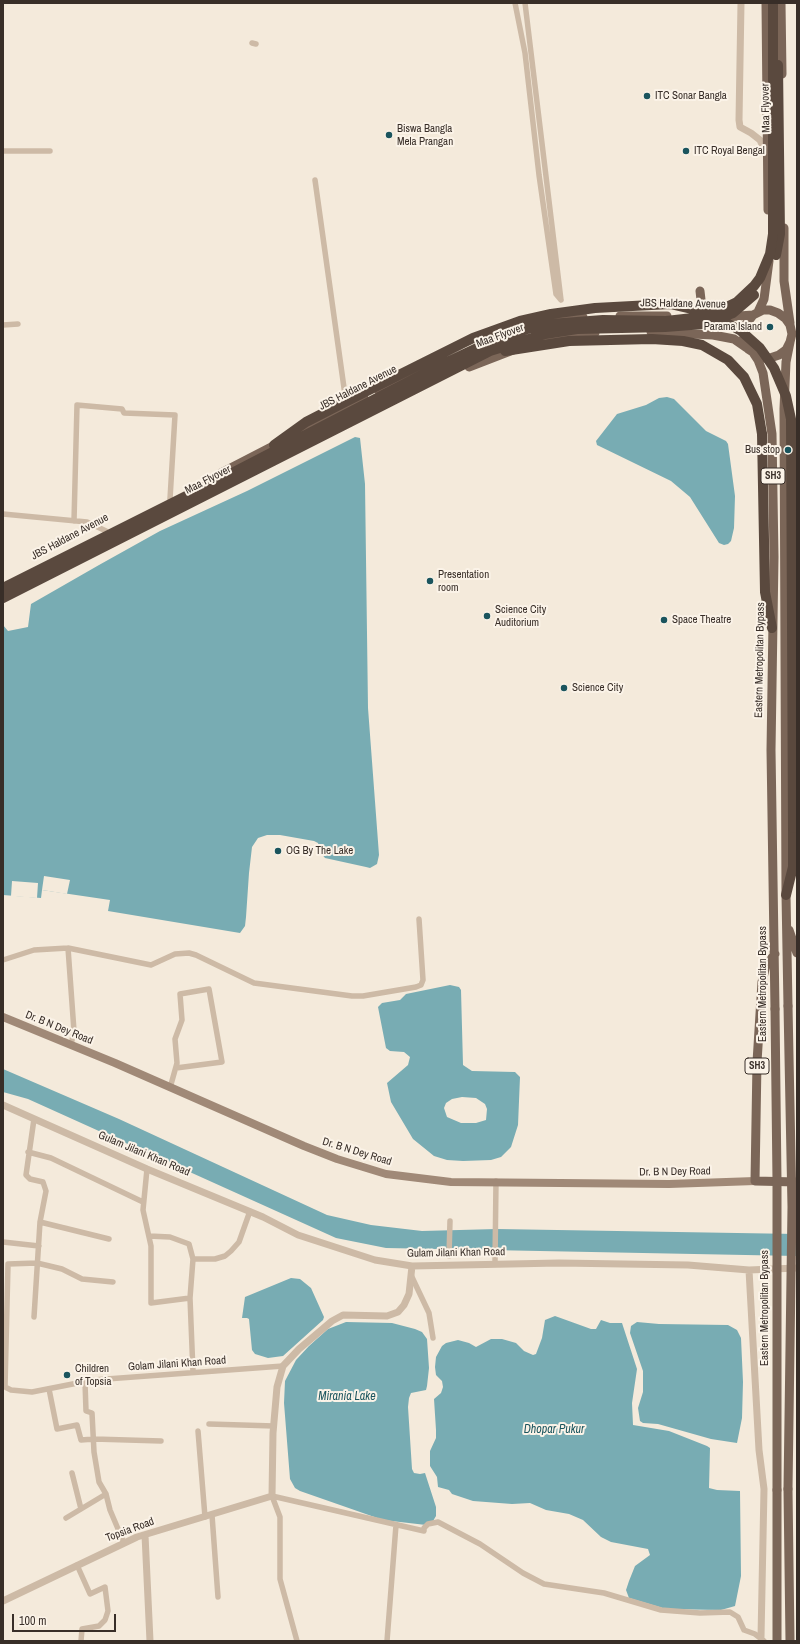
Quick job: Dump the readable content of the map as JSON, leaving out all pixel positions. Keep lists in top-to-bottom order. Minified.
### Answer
{"streets":{"highway":["Maa Flyover"],"main road":["JBS Haldane Avenue","SH3","Eastern Metropolitan Bypass","Dr. B N Dey Road"],"street":["Gulam Jilani Khan Road","Golam Jilani Khan Road","Topsia Road"]},"crossings":[["Maa Flyover","JBS Haldane Avenue"],["JBS Haldane Avenue","SH3"],["JBS Haldane Avenue","Eastern Metropolitan Bypass"],["SH3","Eastern Metropolitan Bypass"],["SH3","Dr. B N Dey Road"]],"water":["Mirania Lake","Dhopar Pukur"],"places":["ITC Sonar Bangla","Biswa Bangla Mela Prangan","ITC Royal Bengal","Parama Island","Bus stop","Presentation room","Science City Auditorium","Space Theatre","Science City","OG By The Lake","Children of Topsia"],"scale_bar":"100 m"}
